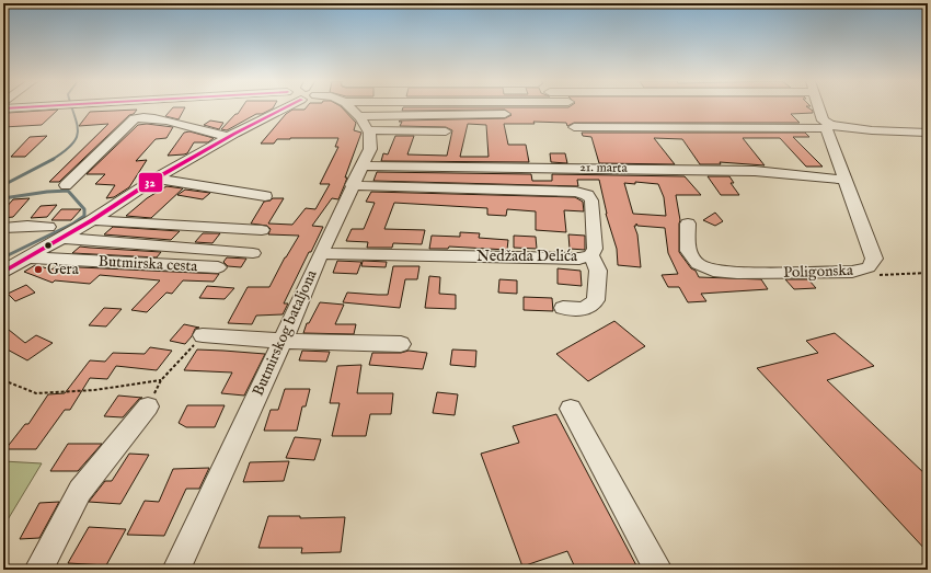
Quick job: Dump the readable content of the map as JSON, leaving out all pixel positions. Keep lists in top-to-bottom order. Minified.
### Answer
{"streets":{"street":["21. marta","Nedžada Delića","Butmirska cesta","Poligonska","Butmirskog bataljona"]},"crossings":[["21. marta","Poligonska"],["21. marta","Butmirskog bataljona"],["Nedžada Delića","Butmirskog bataljona"]],"places":["Gera"],"lines":["transit line 32"]}
